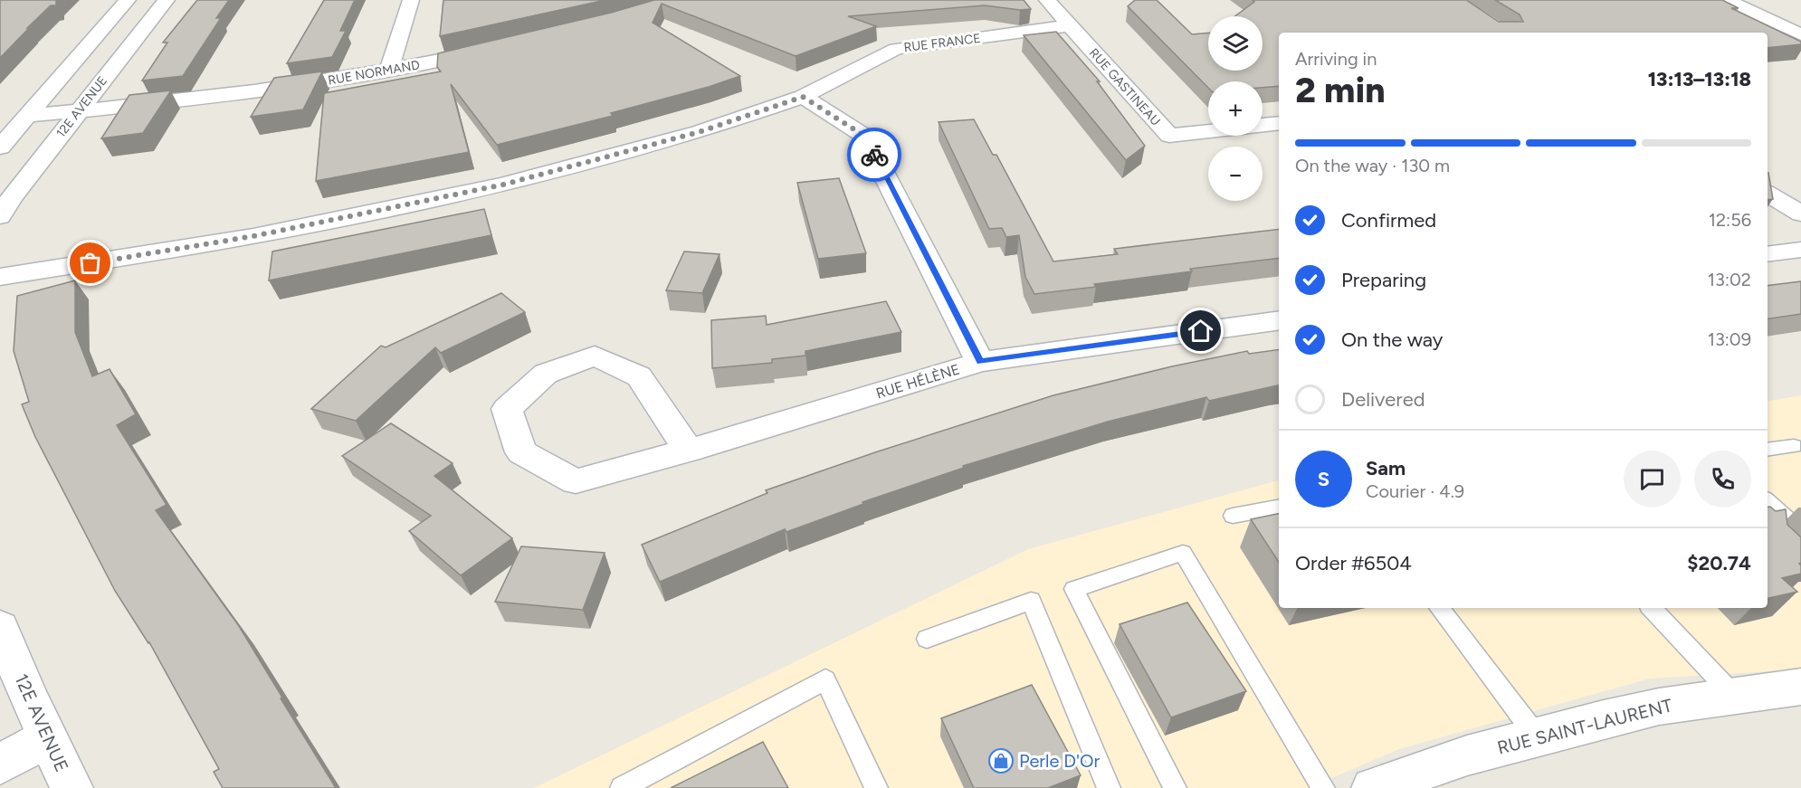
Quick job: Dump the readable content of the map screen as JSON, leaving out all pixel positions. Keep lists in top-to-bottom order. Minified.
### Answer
{"streets":{"street":["RUE FRANCE","RUE NORMAND","RUE GASTINEAU","12E AVENUE","RUE HÉLÈNE","RUE SAINT-LAURENT"]},"crossings":[["RUE FRANCE","RUE GASTINEAU"],["RUE NORMAND","12E AVENUE"]],"places":{"shop":["Perle D'Or"]},"page":{"map_buttons":["+","−"],"heading":["2 min","Arriving in","13:13–13:18"],"panel":["Sam","Courier · 4.9","Order #6504","$20.74"],"bar":"On the way · 130 m","list":[["Confirmed","12:56"],["Preparing","13:02"],["On the way","13:09"],"Delivered"],"round":"S"}}
